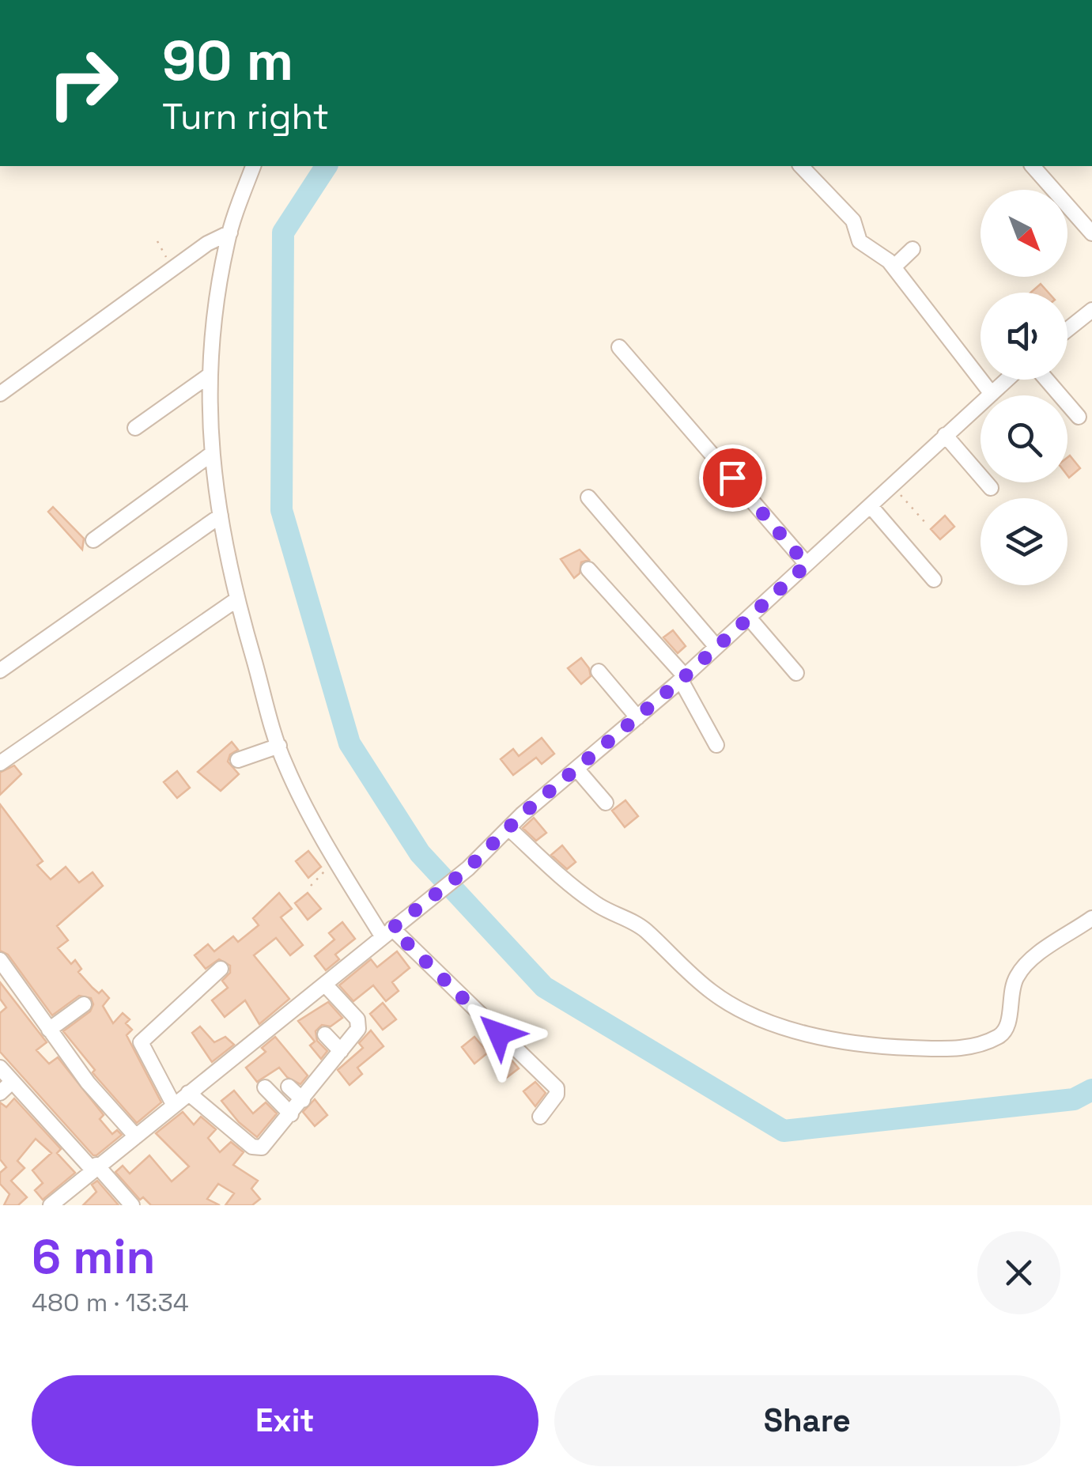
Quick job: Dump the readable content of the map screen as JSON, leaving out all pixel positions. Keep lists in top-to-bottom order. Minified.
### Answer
{"north":"bottom right","page":{"turn":["90 m","Turn right"],"heading":["6 min","480 m · 13:34"],"buttons":["Exit","Share"]}}
